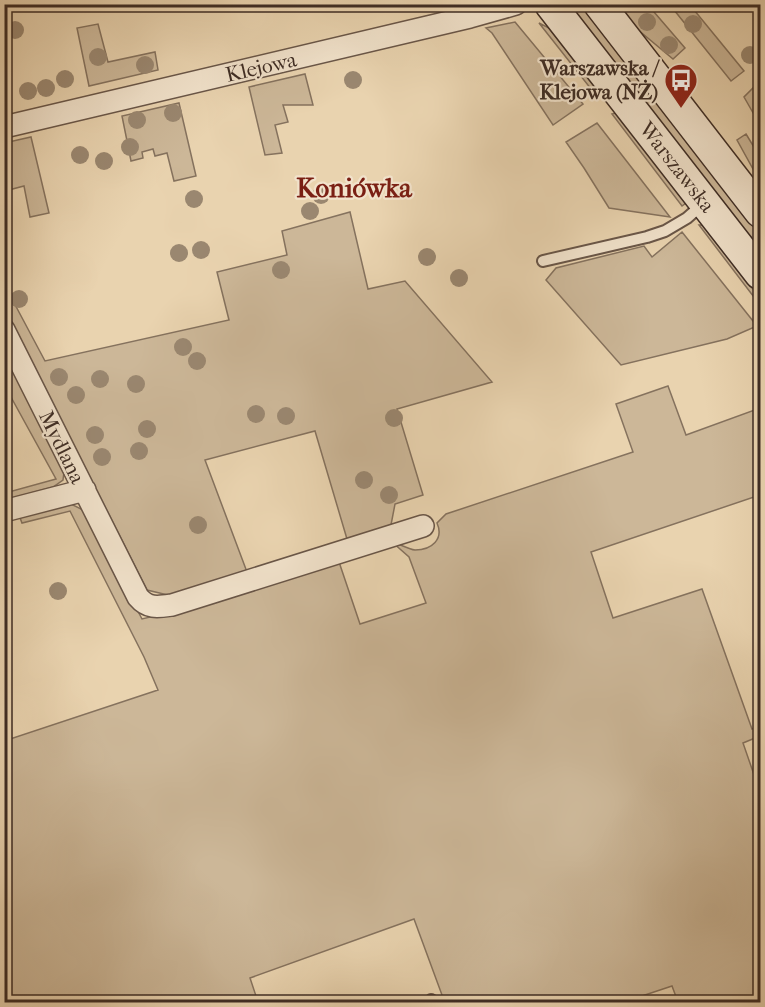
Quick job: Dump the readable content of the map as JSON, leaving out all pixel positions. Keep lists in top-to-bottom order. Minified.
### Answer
{"streets":{"main road":["Warszawska"],"street":["Klejowa","Mydlana"]},"districts":["Koniówka"],"places":{"bus stop":["Warszawska / Klejowa (NŻ)"]}}
